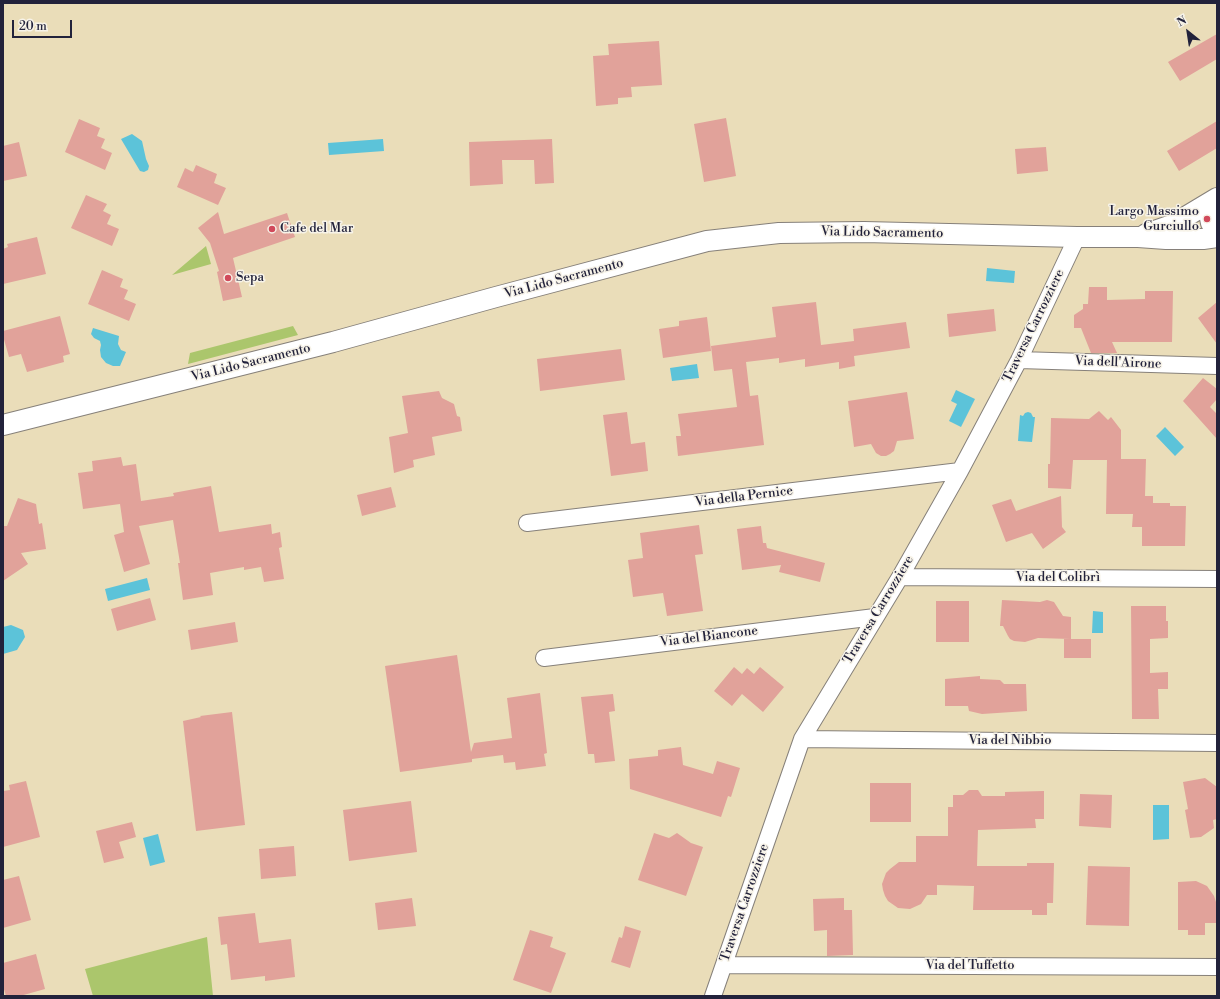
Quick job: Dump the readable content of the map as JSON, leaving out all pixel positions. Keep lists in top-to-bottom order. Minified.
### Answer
{"streets":{"street":["Via Lido Sacramento","Traversa Carrozziere","Via dell'Airone","Via della Pernice","Via del Colibrì","Via del Biancone","Via del Nibbio","Via del Tuffetto"]},"crossings":[["Via Lido Sacramento","Traversa Carrozziere"],["Traversa Carrozziere","Via dell'Airone"],["Traversa Carrozziere","Via della Pernice"],["Traversa Carrozziere","Via del Colibrì"],["Traversa Carrozziere","Via del Biancone"],["Traversa Carrozziere","Via del Nibbio"],["Traversa Carrozziere","Via del Tuffetto"]],"places":["Largo Massimo Gurciullo","Cafe del Mar","Sepa"],"scale_bar":"20 m","north":"top left"}
